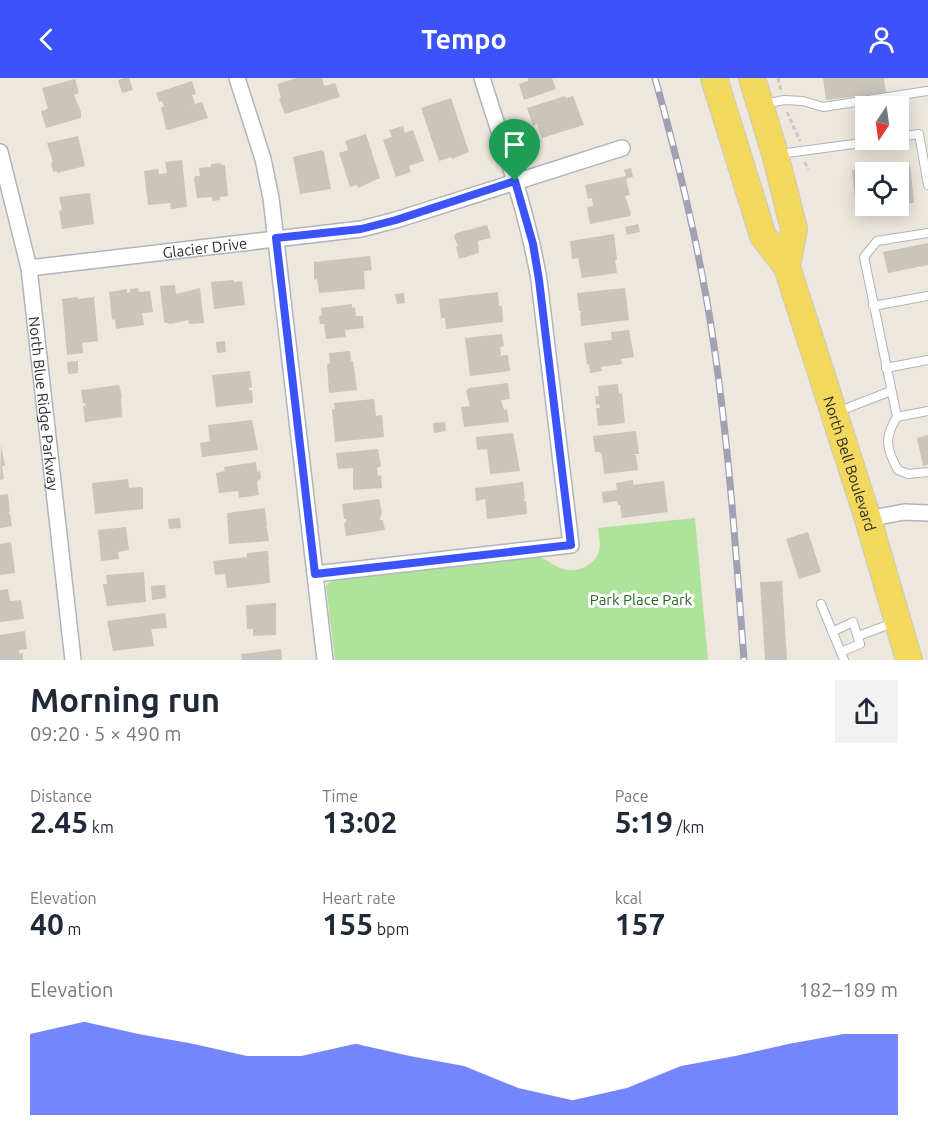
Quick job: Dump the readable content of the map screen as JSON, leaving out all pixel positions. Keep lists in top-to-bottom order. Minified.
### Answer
{"streets":{"main road":["North Bell Boulevard"],"street":["Glacier Drive","North Blue Ridge Parkway"]},"crossings":[["Glacier Drive","North Blue Ridge Parkway"]],"parks":["Park Place Park"],"north":"bottom","page":{"header":"Tempo","heading":["Morning run","09:20 · 5 × 490 m"],"stats":[["Distance","2.45 km"],["Time","13:02"],["Pace","5:19 /km"],["Elevation","40 m"],["Heart rate","155 bpm"],["kcal","157"]],"chart":["Elevation","182–189 m"]}}
